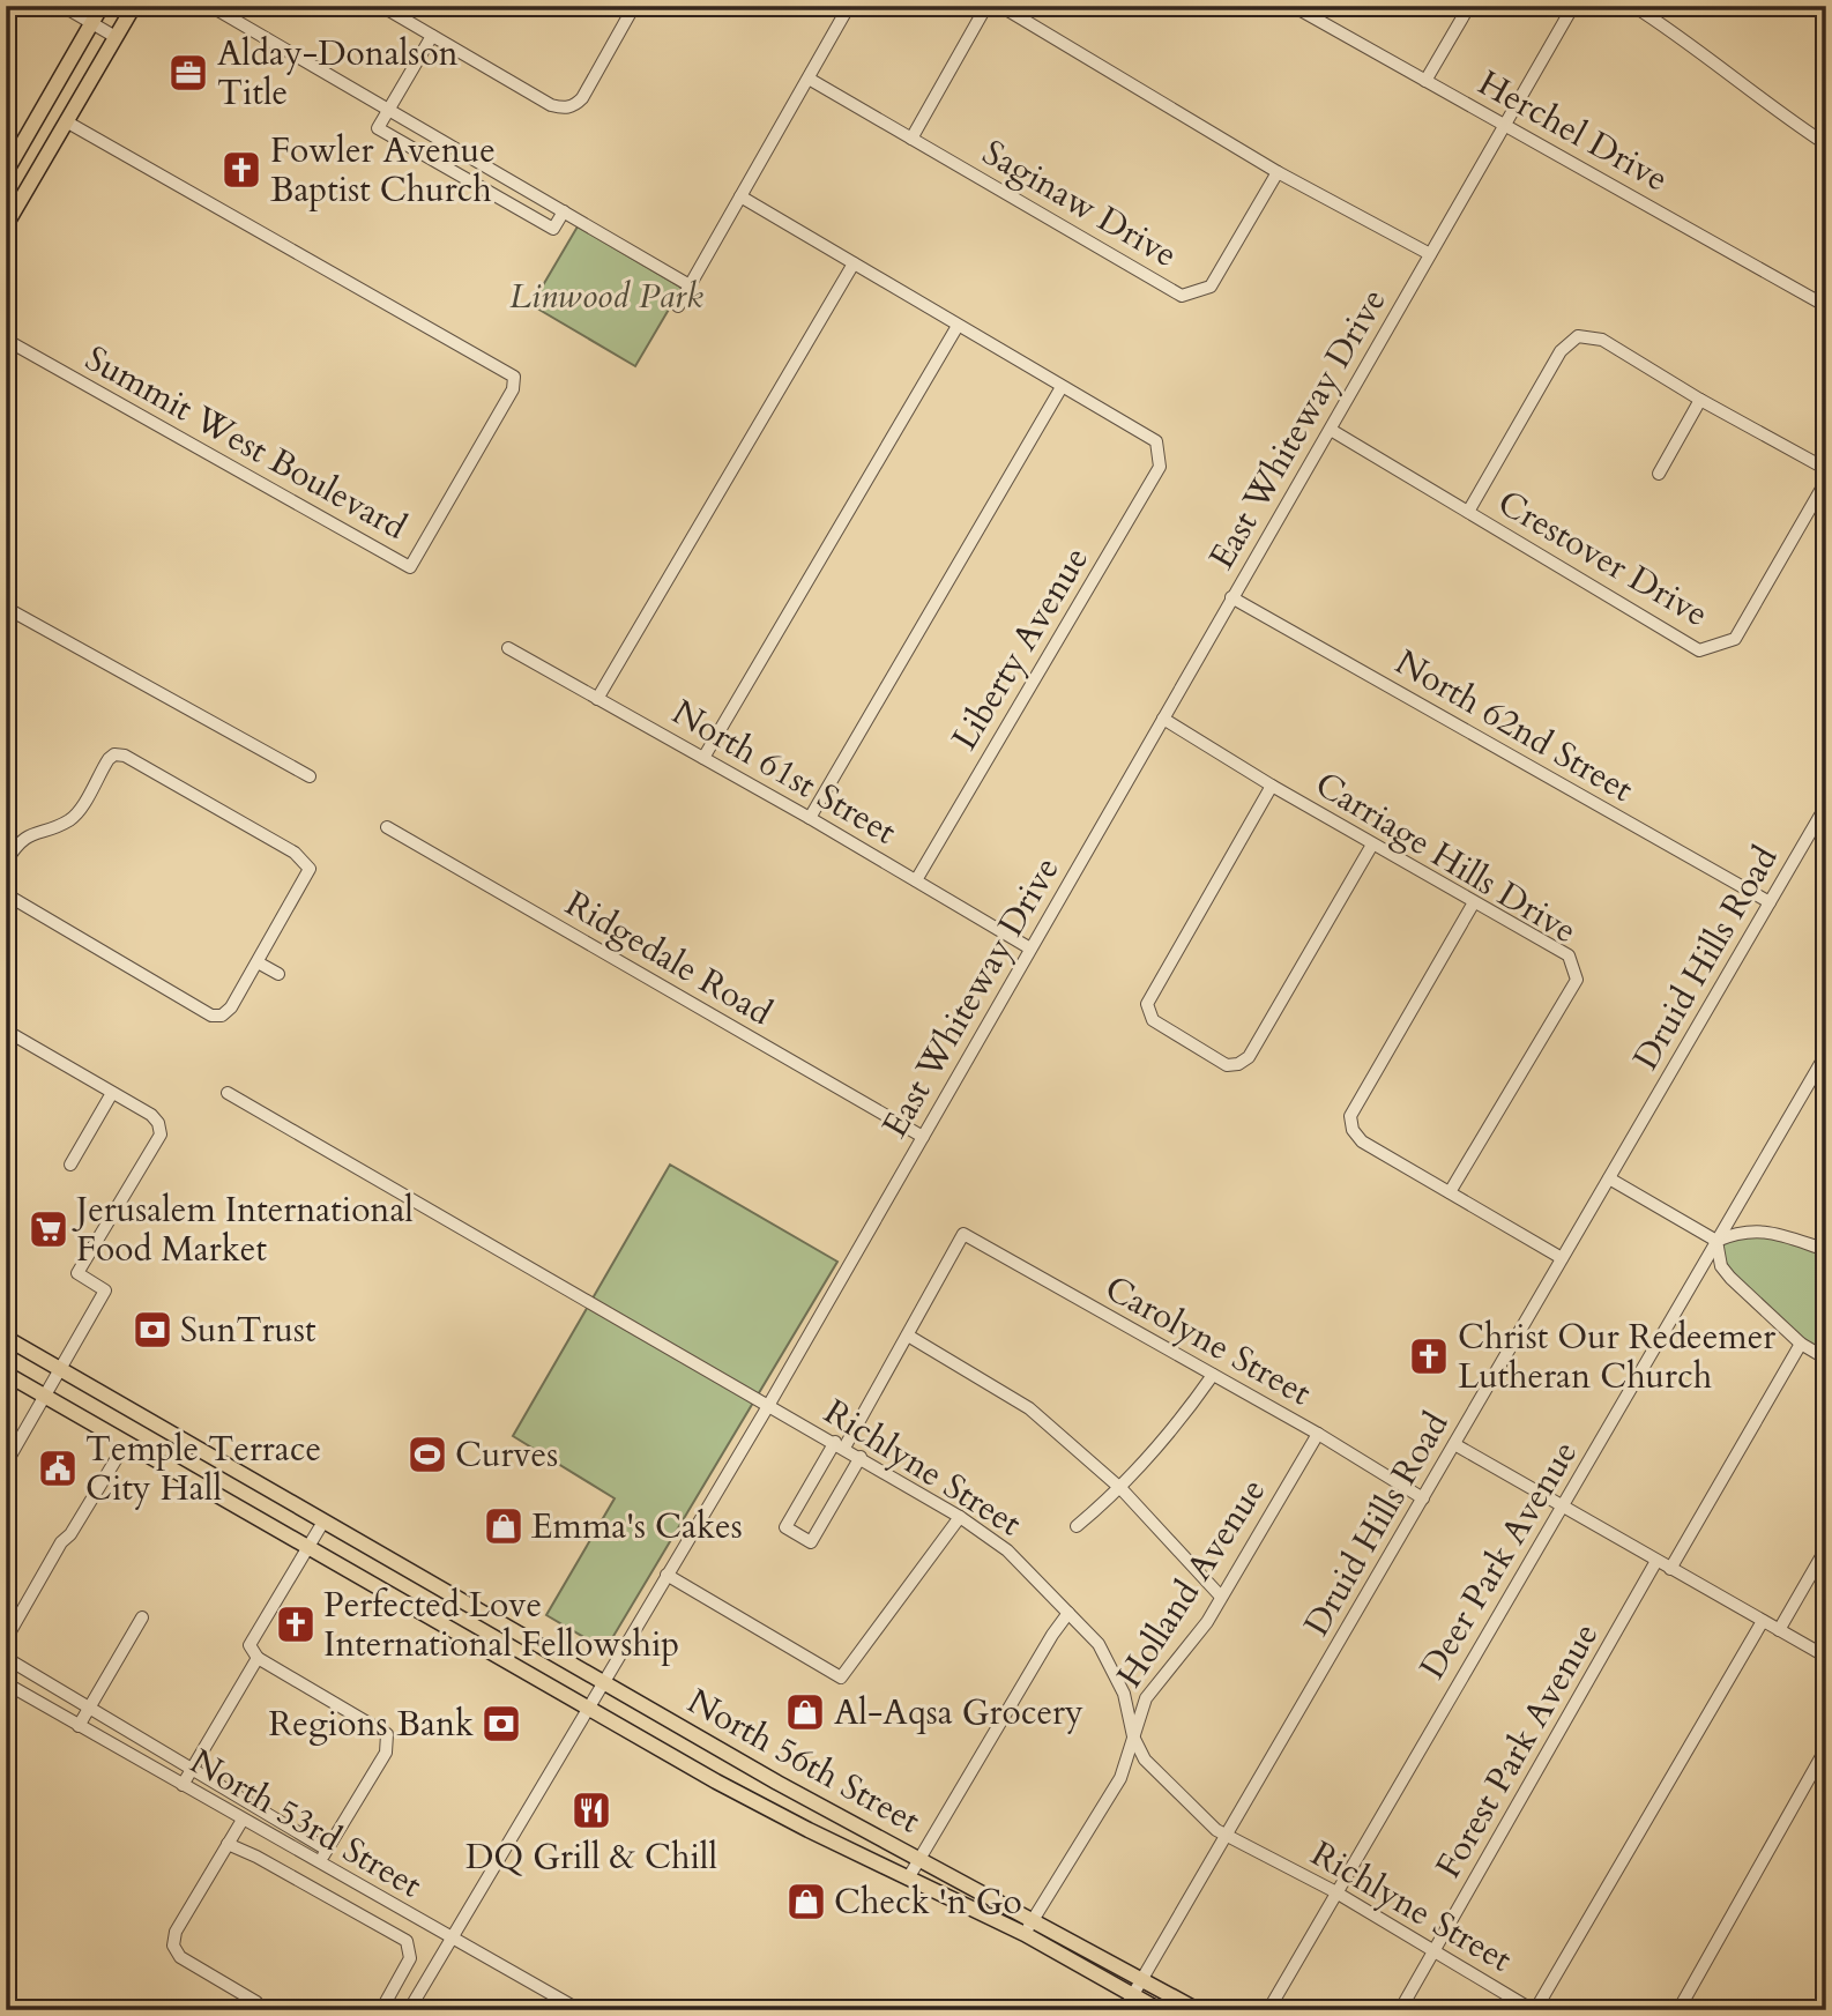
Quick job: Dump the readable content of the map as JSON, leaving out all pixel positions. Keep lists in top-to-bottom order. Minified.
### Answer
{"streets":{"main road":["North 56th Street"],"street":["Herchel Drive","Saginaw Drive","East Whiteway Drive","Summit West Boulevard","Crestover Drive","Liberty Avenue","North 62nd Street","North 61st Street","Carriage Hills Drive","Ridgedale Road","Druid Hills Road","Carolyne Street","Richlyne Street","Deer Park Avenue","Holland Avenue","Forest Park Avenue","North 53rd Street"]},"crossings":[["Herchel Drive","East Whiteway Drive"],["East Whiteway Drive","Crestover Drive"],["East Whiteway Drive","North 62nd Street"],["East Whiteway Drive","North 61st Street"],["East Whiteway Drive","Carriage Hills Drive"],["East Whiteway Drive","Ridgedale Road"],["East Whiteway Drive","Richlyne Street"],["East Whiteway Drive","North 56th Street"],["East Whiteway Drive","North 53rd Street"],["Liberty Avenue","North 61st Street"],["North 62nd Street","Druid Hills Road"],["Druid Hills Road","Carolyne Street"],["Druid Hills Road","Richlyne Street"],["Druid Hills Road","North 56th Street"],["Carolyne Street","Holland Avenue"],["Richlyne Street","Deer Park Avenue"],["Richlyne Street","Holland Avenue"],["Richlyne Street","Forest Park Avenue"],["Holland Avenue","North 56th Street"]],"parks":["Linwood Park"],"places":{"office":["Alday-Donalson Title"],"church":["Fowler Avenue Baptist Church","Christ Our Redeemer Lutheran Church","Perfected Love International Fellowship"],"supermarket":["Jerusalem International Food Market"],"bank":["SunTrust","Regions Bank"],"sports":["Curves"],"public building":["Temple Terrace City Hall"],"shop":["Emma's Cakes","Al-Aqsa Grocery","Check 'n Go"],"restaurant":["DQ Grill & Chill"]}}
